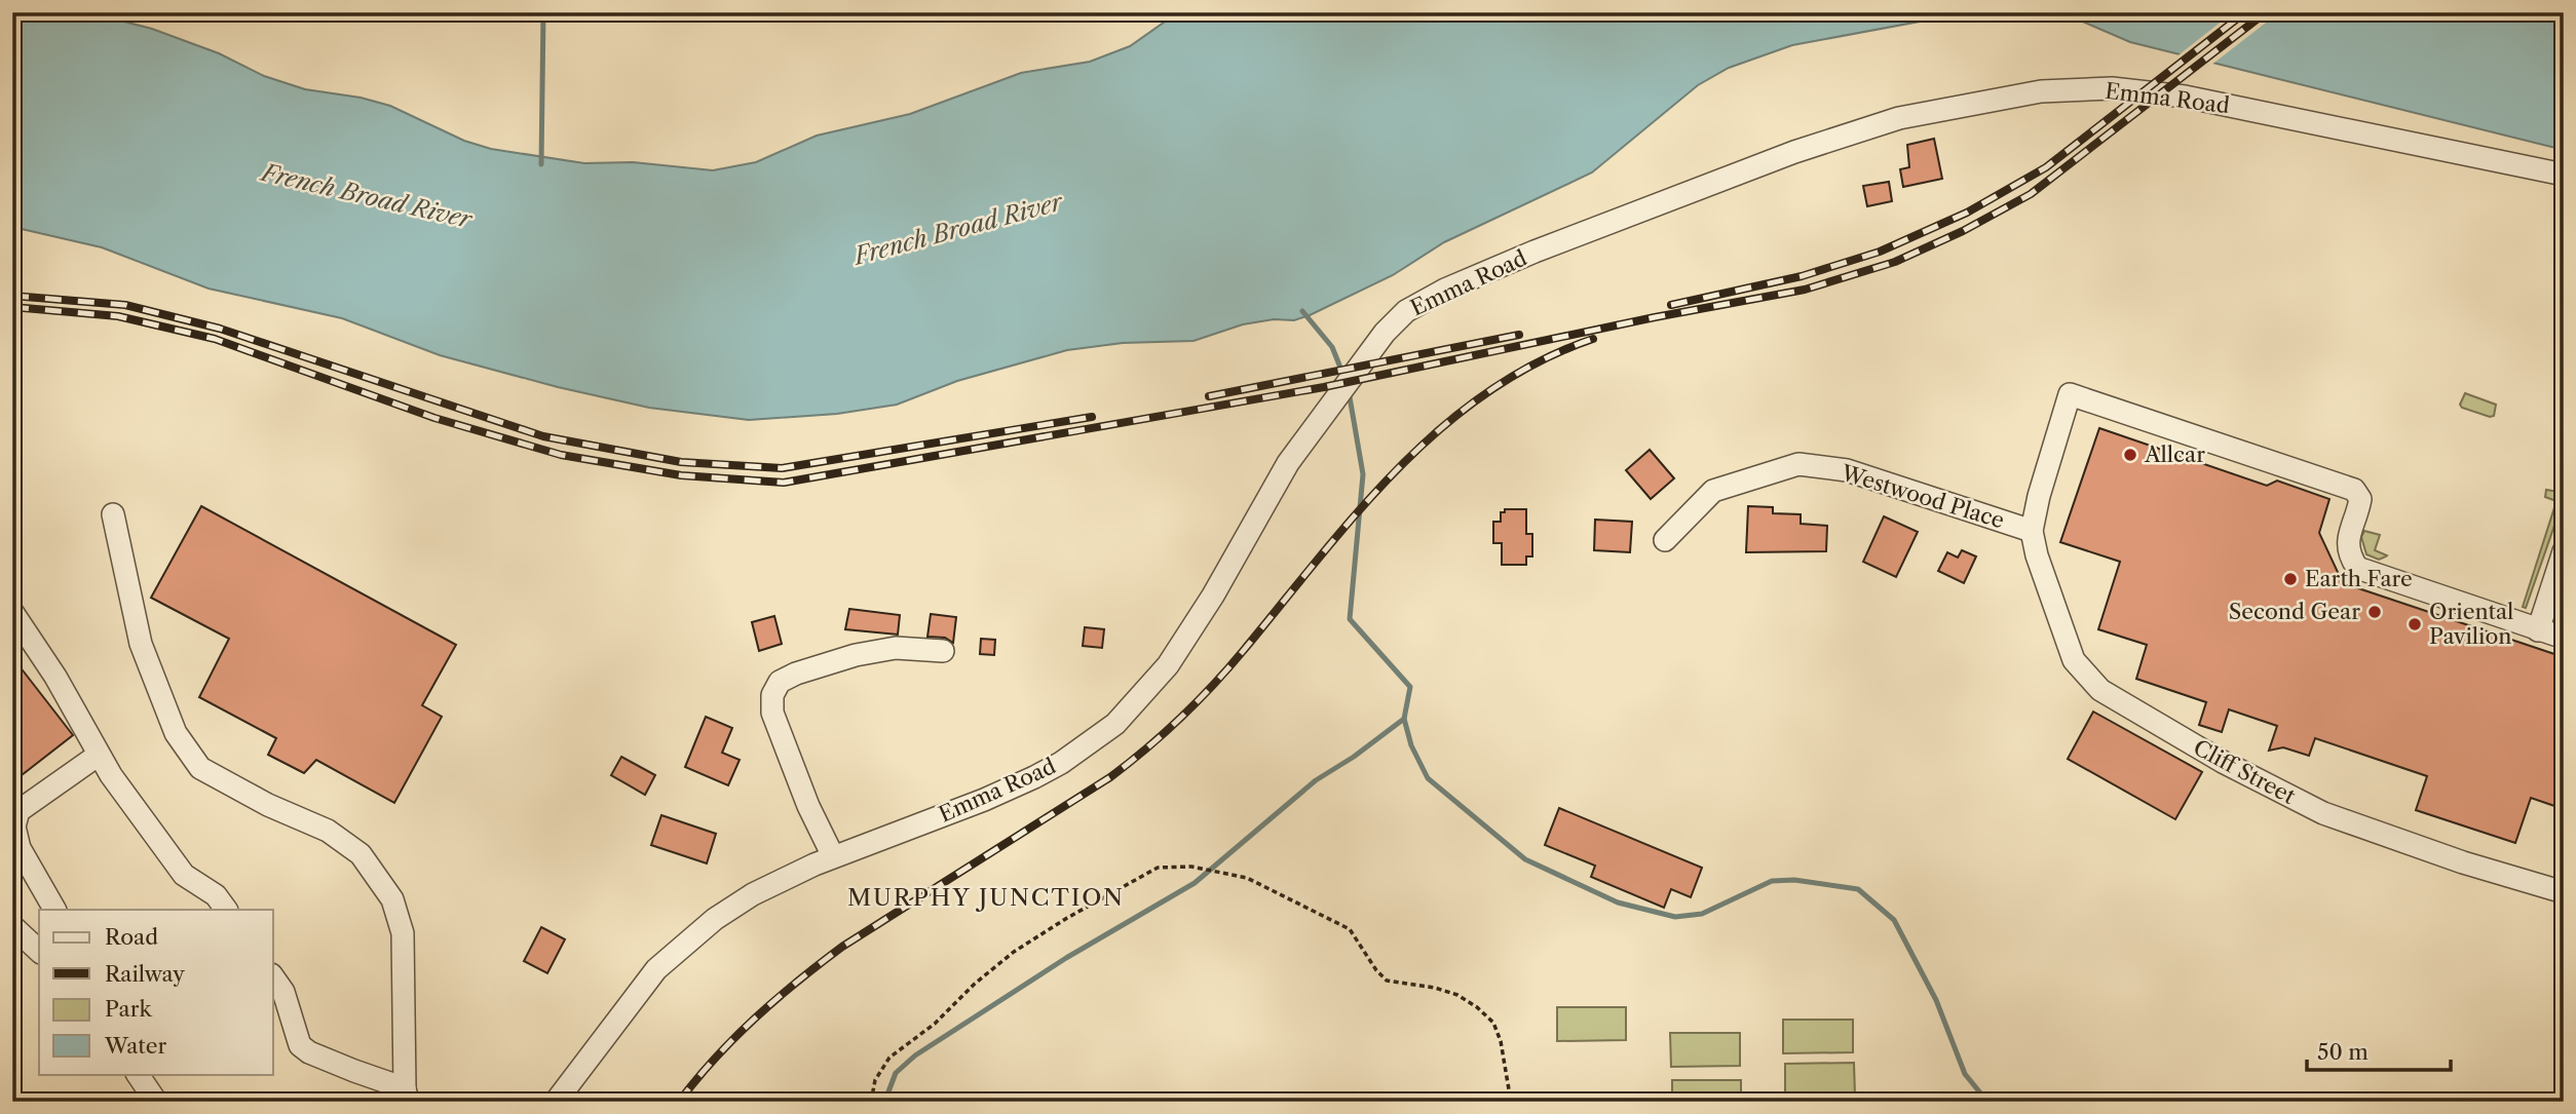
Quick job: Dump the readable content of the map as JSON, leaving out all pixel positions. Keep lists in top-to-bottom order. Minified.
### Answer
{"streets":{"street":["Emma Road","Westwood Place","Cliff Street"]},"crossings":[["Westwood Place","Cliff Street"]],"districts":["MURPHY JUNCTION"],"water":["French Broad River"],"places":["Allcar","Earth Fare","Second Gear","Oriental Pavilion"],"legend":["Road","Railway","Park","Water"],"scale_bar":"50 m"}
